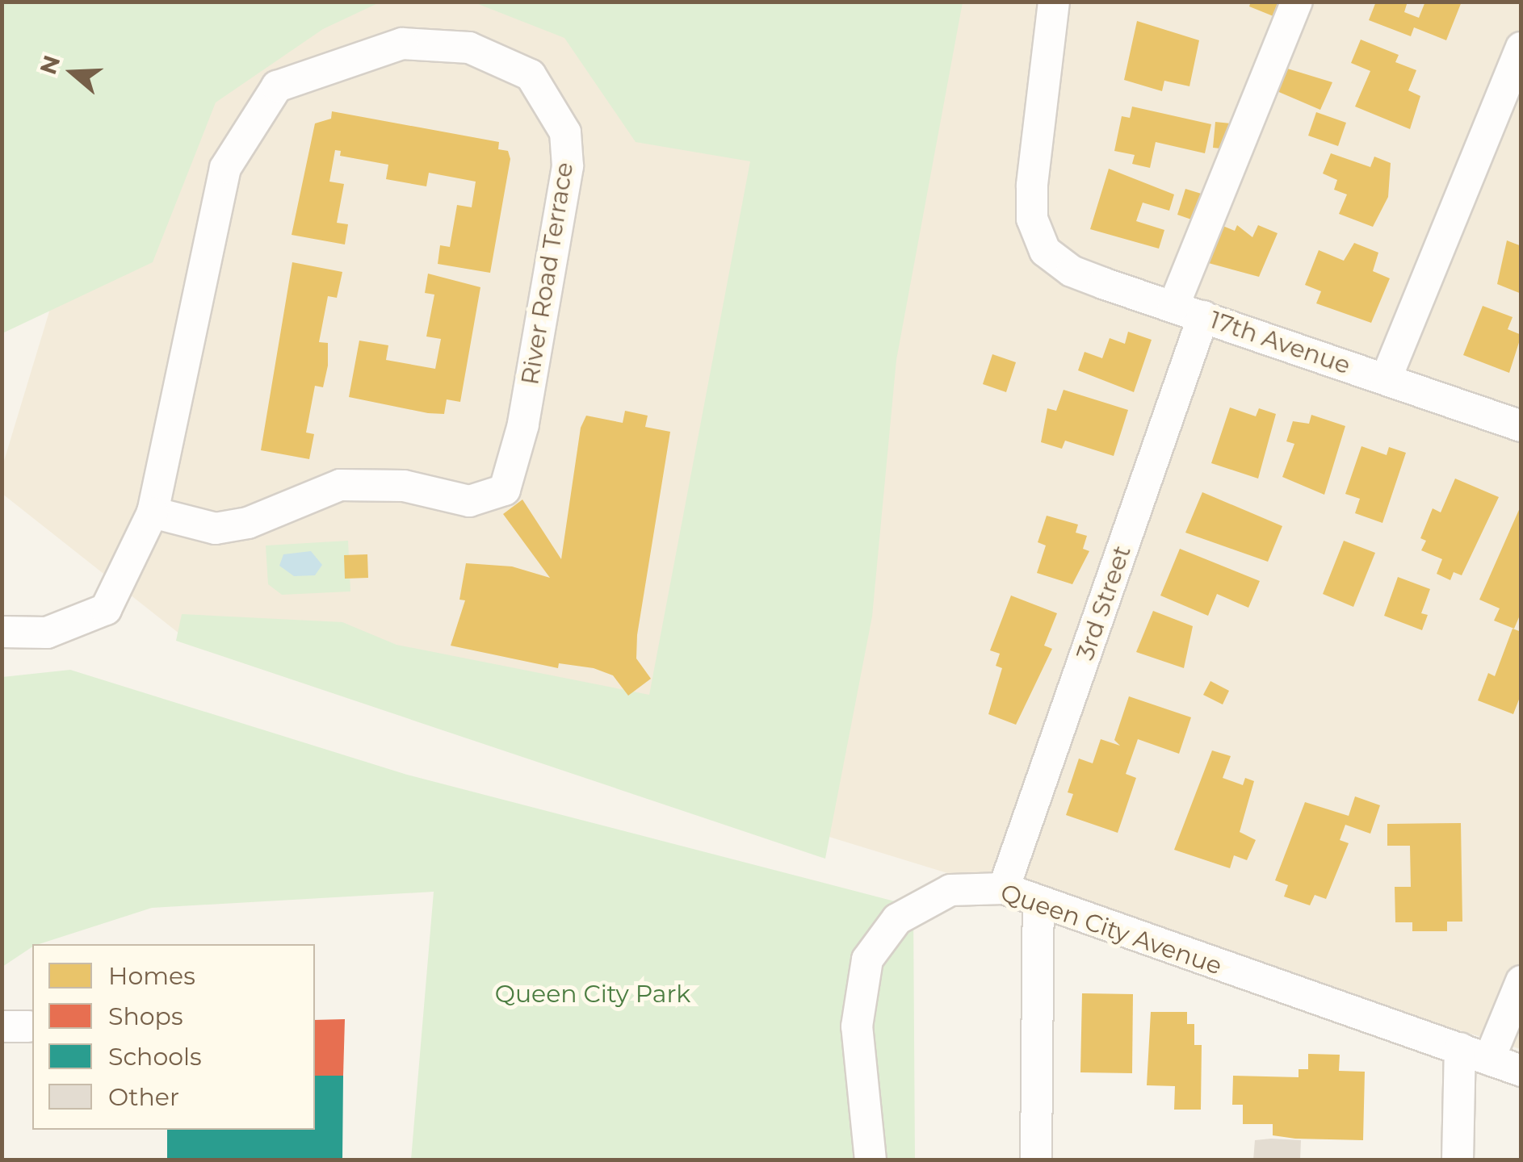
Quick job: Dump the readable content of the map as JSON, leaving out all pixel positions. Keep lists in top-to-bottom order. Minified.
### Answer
{"streets":{"street":["River Road Terrace","17th Avenue","3rd Street","Queen City Avenue"]},"crossings":[["17th Avenue","3rd Street"],["3rd Street","Queen City Avenue"]],"parks":["Queen City Park"],"legend":["Homes","Shops","Schools","Other"],"north":"left"}
